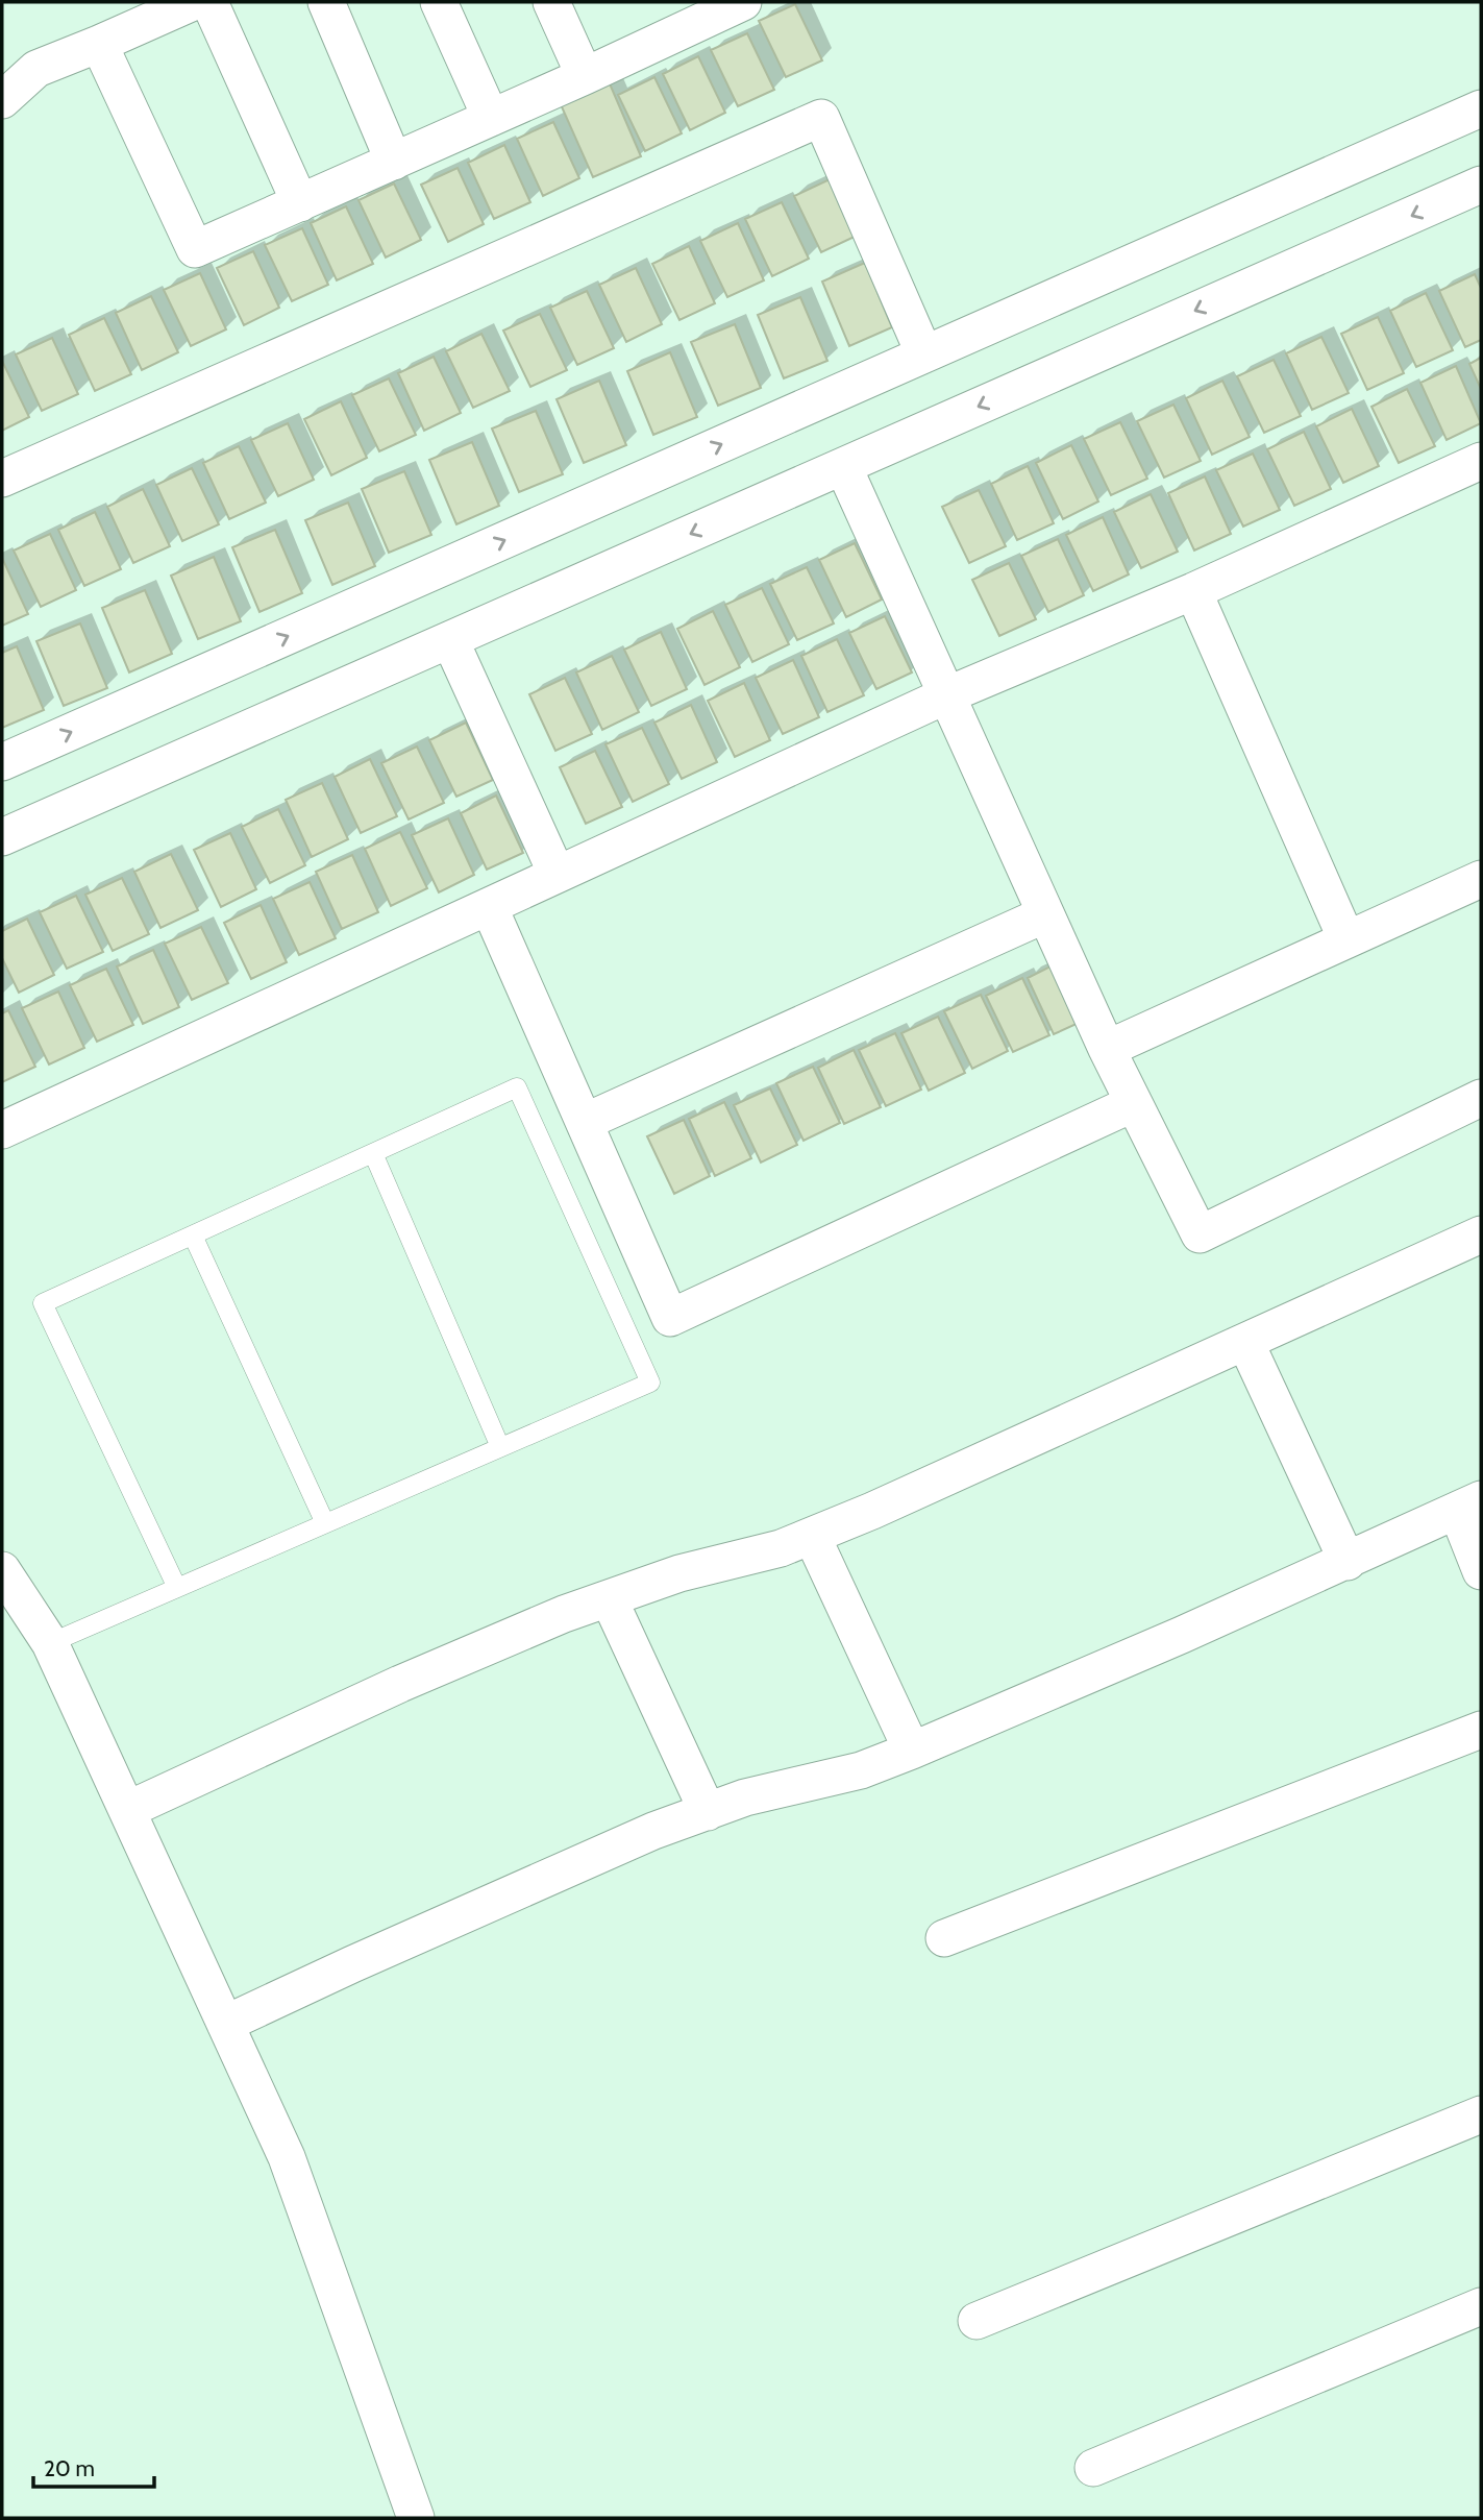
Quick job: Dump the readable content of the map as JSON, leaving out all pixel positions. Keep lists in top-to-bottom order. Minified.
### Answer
{"scale_bar":"20 m"}
